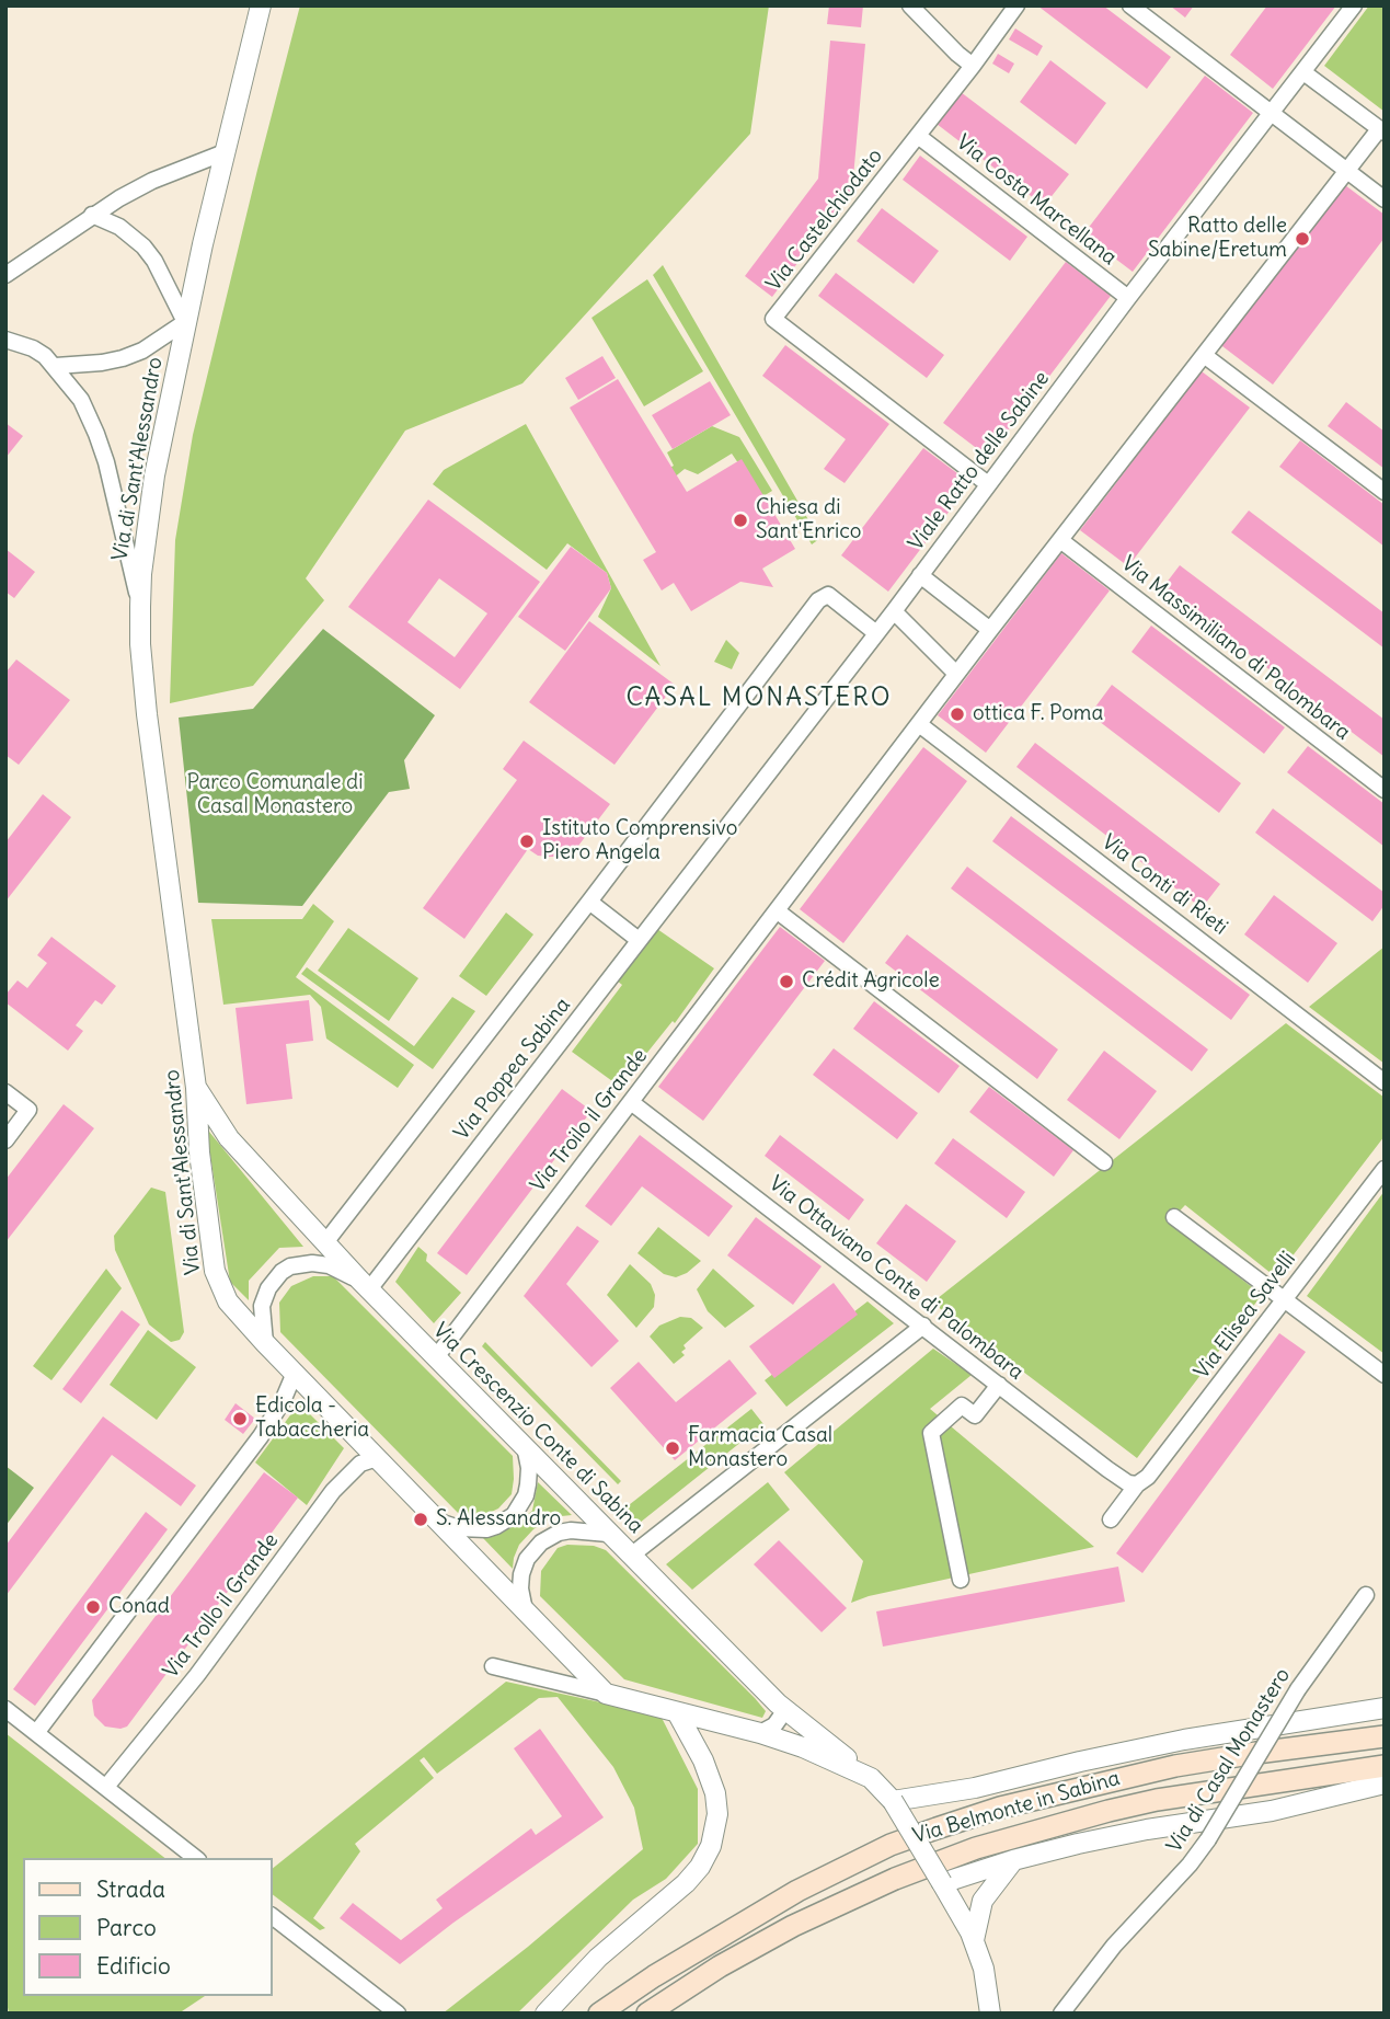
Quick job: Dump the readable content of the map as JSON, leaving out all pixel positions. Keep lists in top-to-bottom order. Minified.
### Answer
{"streets":{"main road":["Via Belmonte in Sabina"],"street":["Via Costa Marcellana","Via Castelchiodato","Via di Sant'Alessandro","Viale Ratto delle Sabine","Via Massimiliano di Palombara","Via Conti di Rieti","Via Poppea Sabina","Via Troilo il Grande","Via Ottaviano Conte di Palombara","Via Elisea Savelli","Via Crescenzio Conte di Sabina","Via Trollo il Grande","Via di Casal Monastero"]},"crossings":[["Via Costa Marcellana","Via Castelchiodato"],["Via Costa Marcellana","Viale Ratto delle Sabine"],["Via Castelchiodato","Viale Ratto delle Sabine"],["Via di Sant'Alessandro","Via Crescenzio Conte di Sabina"],["Via di Sant'Alessandro","Via Trollo il Grande"],["Viale Ratto delle Sabine","Via Poppea Sabina"],["Via Poppea Sabina","Via Crescenzio Conte di Sabina"],["Via Troilo il Grande","Via Ottaviano Conte di Palombara"],["Via Troilo il Grande","Via Crescenzio Conte di Sabina"],["Via Ottaviano Conte di Palombara","Via Elisea Savelli"]],"districts":["CASAL MONASTERO"],"parks":["Parco Comunale di Casal Monastero"],"places":["Ratto delle Sabine/Eretum","Chiesa di Sant'Enrico","ottica F. Poma","Istituto Comprensivo Piero Angela","Crédit Agricole","Edicola - Tabaccheria","Farmacia Casal Monastero","S. Alessandro","Conad"],"legend":["Strada","Parco","Edificio"]}
